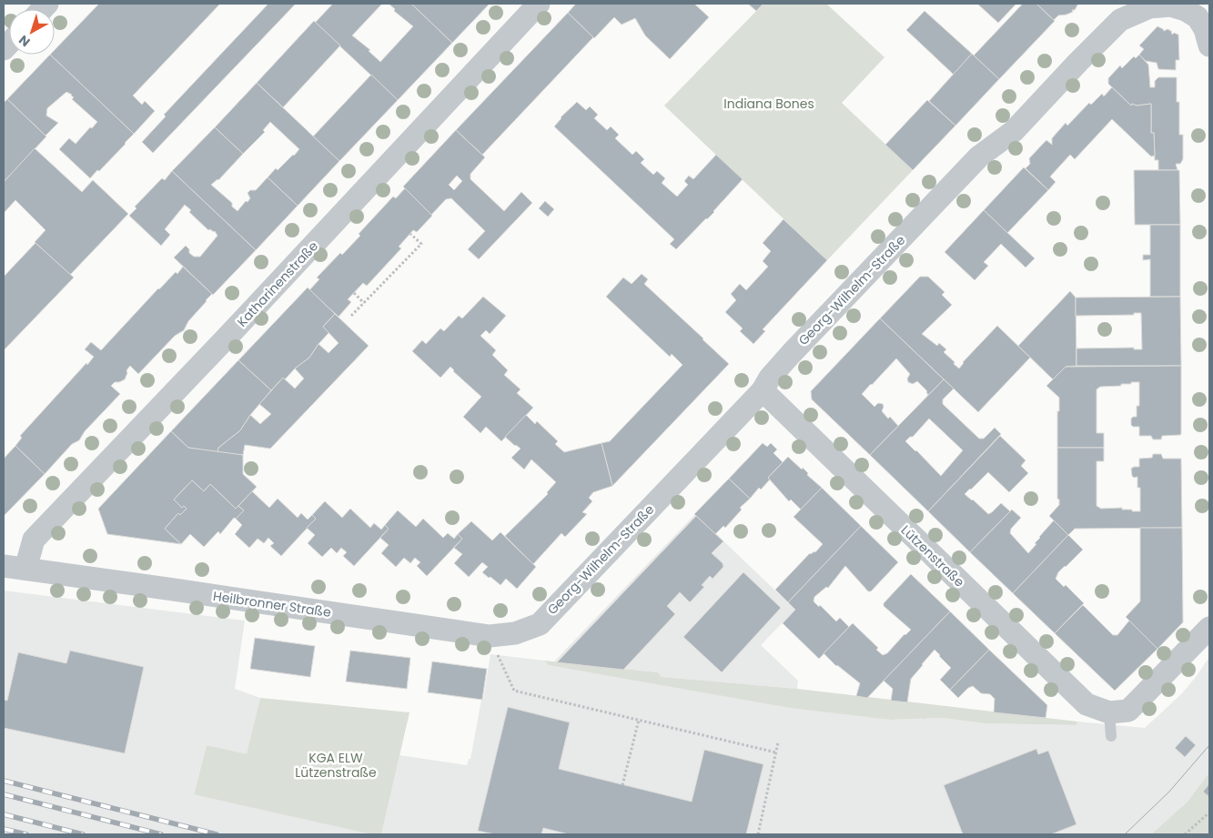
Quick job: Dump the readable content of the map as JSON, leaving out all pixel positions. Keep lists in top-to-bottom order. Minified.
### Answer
{"streets":{"street":["Katharinenstraße","Georg-Wilhelm-Straße","Lützenstraße","Heilbronner Straße"]},"crossings":[["Katharinenstraße","Heilbronner Straße"],["Georg-Wilhelm-Straße","Lützenstraße"],["Georg-Wilhelm-Straße","Heilbronner Straße"]],"parks":["Indiana Bones","KGA ELW Lützenstraße"],"north":"bottom left"}
